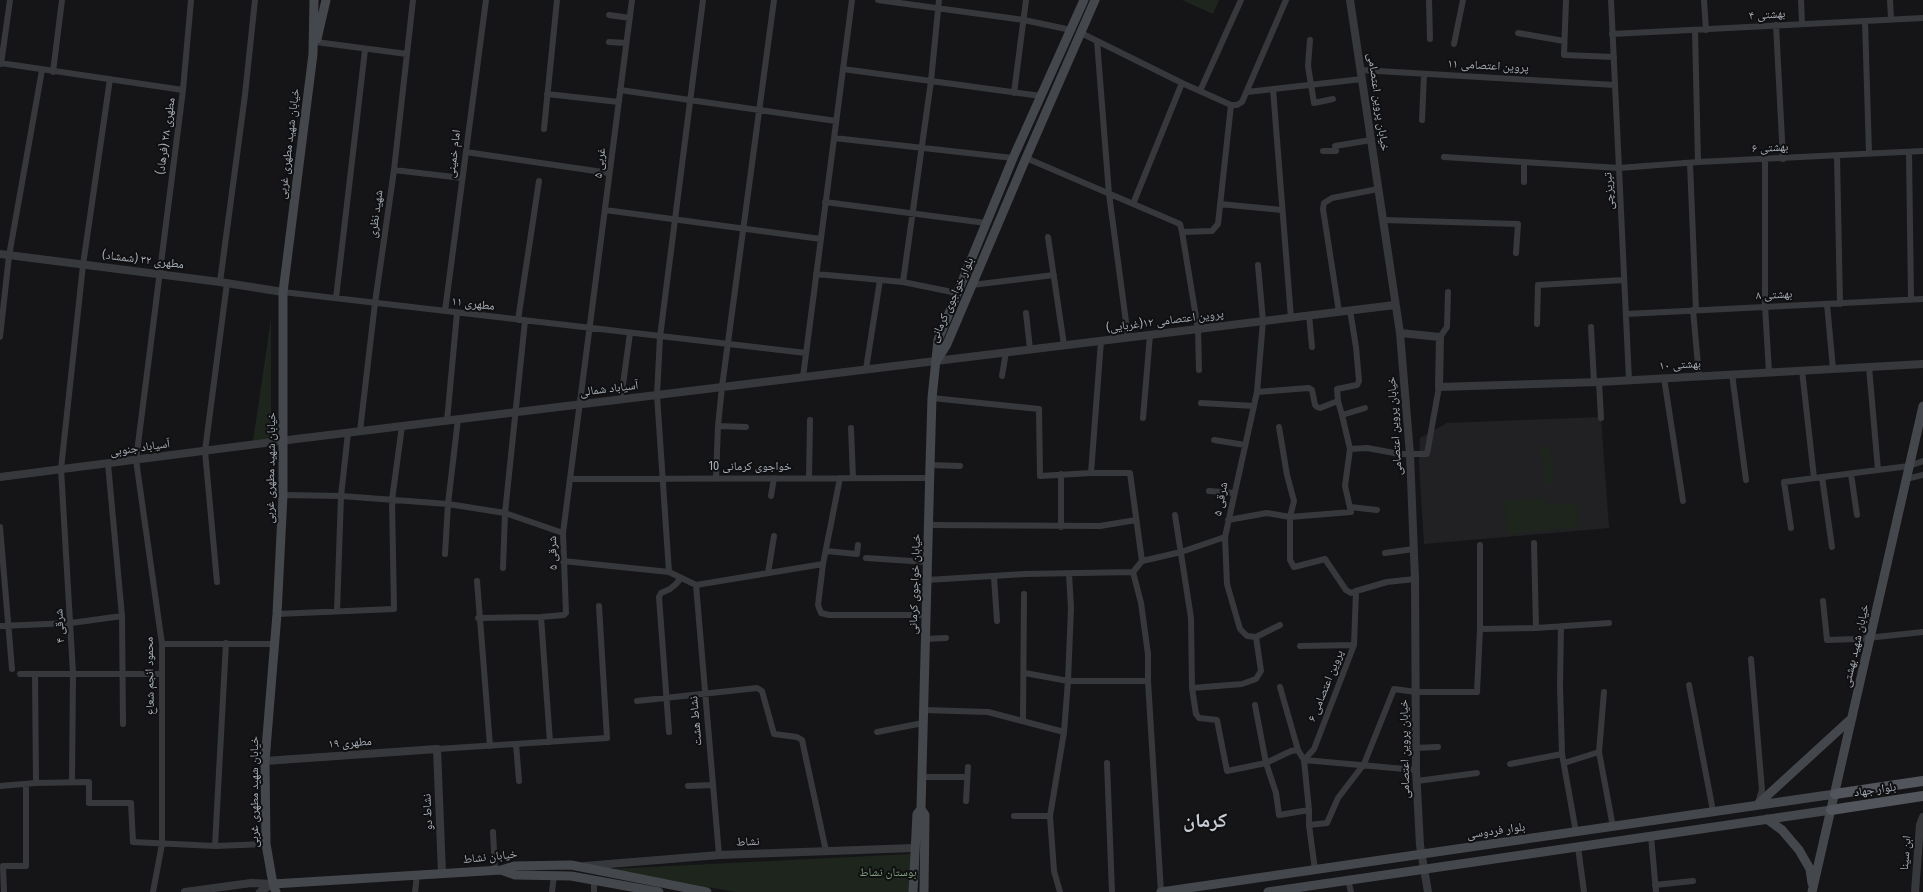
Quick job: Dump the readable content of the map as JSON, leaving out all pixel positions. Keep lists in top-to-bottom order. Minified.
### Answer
{"streets":{"main road":["خیابان شهید مطهری غربی","بلوار خواجوی کرمانی","خیابان خواجوی کرمانی","خیابان شهید بهشتی","بلوار جهاد","بلوار فردوسی","خیابان نشاط"],"street":["بهشتی ۴","پروین اعتصامی ۱۱","خیابان پروین اعتصامی","مطهری ۲۸ (فرهاد)","بهشتی ۶","امام خمینی","۵ غربی","تبریزچی","شهید نظری","مطهری ۳۲ (شمشاد)","بهشتی ۸","مطهری ۱۱","پروین اعتصامی ۱۲(غربایی)","بهشتی ۱۰","آسیاباد شمالی","آسیاباد جنوبی","خواجوی کرمانی 10","شرقی ۵","شرقی ۴","محمود انجم شعاع","پروین اعتصامی ۶","نشاط هشت","مطهری ۱۹","نشاط دو","نشاط","ابن سینا"]},"crossings":[["بهشتی ۴","تبریزچی"],["پروین اعتصامی ۱۱","خیابان پروین اعتصامی"],["پروین اعتصامی ۱۱","تبریزچی"],["خیابان پروین اعتصامی","پروین اعتصامی ۱۲(غربایی)"],["خیابان پروین اعتصامی","بلوار فردوسی"],["مطهری ۲۸ (فرهاد)","مطهری ۳۲ (شمشاد)"],["مطهری ۲۸ (فرهاد)","آسیاباد جنوبی"],["مطهری ۲۸ (فرهاد)","محمود انجم شعاع"],["خیابان شهید مطهری غربی","مطهری ۳۲ (شمشاد)"],["خیابان شهید مطهری غربی","مطهری ۱۱"],["خیابان شهید مطهری غربی","آسیاباد شمالی"],["خیابان شهید مطهری غربی","آسیاباد جنوبی"],["خیابان شهید مطهری غربی","مطهری ۱۹"],["خیابان شهید مطهری غربی","خیابان نشاط"],["بهشتی ۶","تبریزچی"],["امام خمینی","مطهری ۱۱"],["۵ غربی","مطهری ۱۱"],["۵ غربی","آسیاباد شمالی"],["۵ غربی","شرقی ۵"],["تبریزچی","بهشتی ۸"],["تبریزچی","بهشتی ۱۰"],["شهید نظری","مطهری ۱۱"],["شهید نظری","آسیاباد شمالی"],["مطهری ۳۲ (شمشاد)","مطهری ۱۱"],["مطهری ۳۲ (شمشاد)","شرقی ۴"],["بلوار خواجوی کرمانی","پروین اعتصامی ۱۲(غربایی)"],["بلوار خواجوی کرمانی","آسیاباد شمالی"],["بلوار خواجوی کرمانی","خیابان خواجوی کرمانی"],["پروین اعتصامی ۱۲(غربایی)","آسیاباد شمالی"],["پروین اعتصامی ۱۲(غربایی)","شرقی ۵"],["پروین اعتصامی ۱۲(غربایی)","خیابان خواجوی کرمانی"],["آسیاباد شمالی","آسیاباد جنوبی"],["آسیاباد شمالی","شرقی ۵"],["آسیاباد شمالی","خیابان خواجوی کرمانی"],["آسیاباد جنوبی","شرقی ۴"],["آسیاباد جنوبی","محمود انجم شعاع"],["خواجوی کرمانی 10","شرقی ۵"],["خواجوی کرمانی 10","خیابان خواجوی کرمانی"],["خیابان شهید بهشتی","بلوار جهاد"],["خیابان شهید بهشتی","بلوار فردوسی"],["نشاط هشت","نشاط"],["مطهری ۱۹","نشاط دو"],["بلوار جهاد","بلوار فردوسی"],["نشاط دو","خیابان نشاط"],["نشاط","خیابان نشاط"]],"districts":["کرمان"],"parks":["بوستان نشاط"]}
